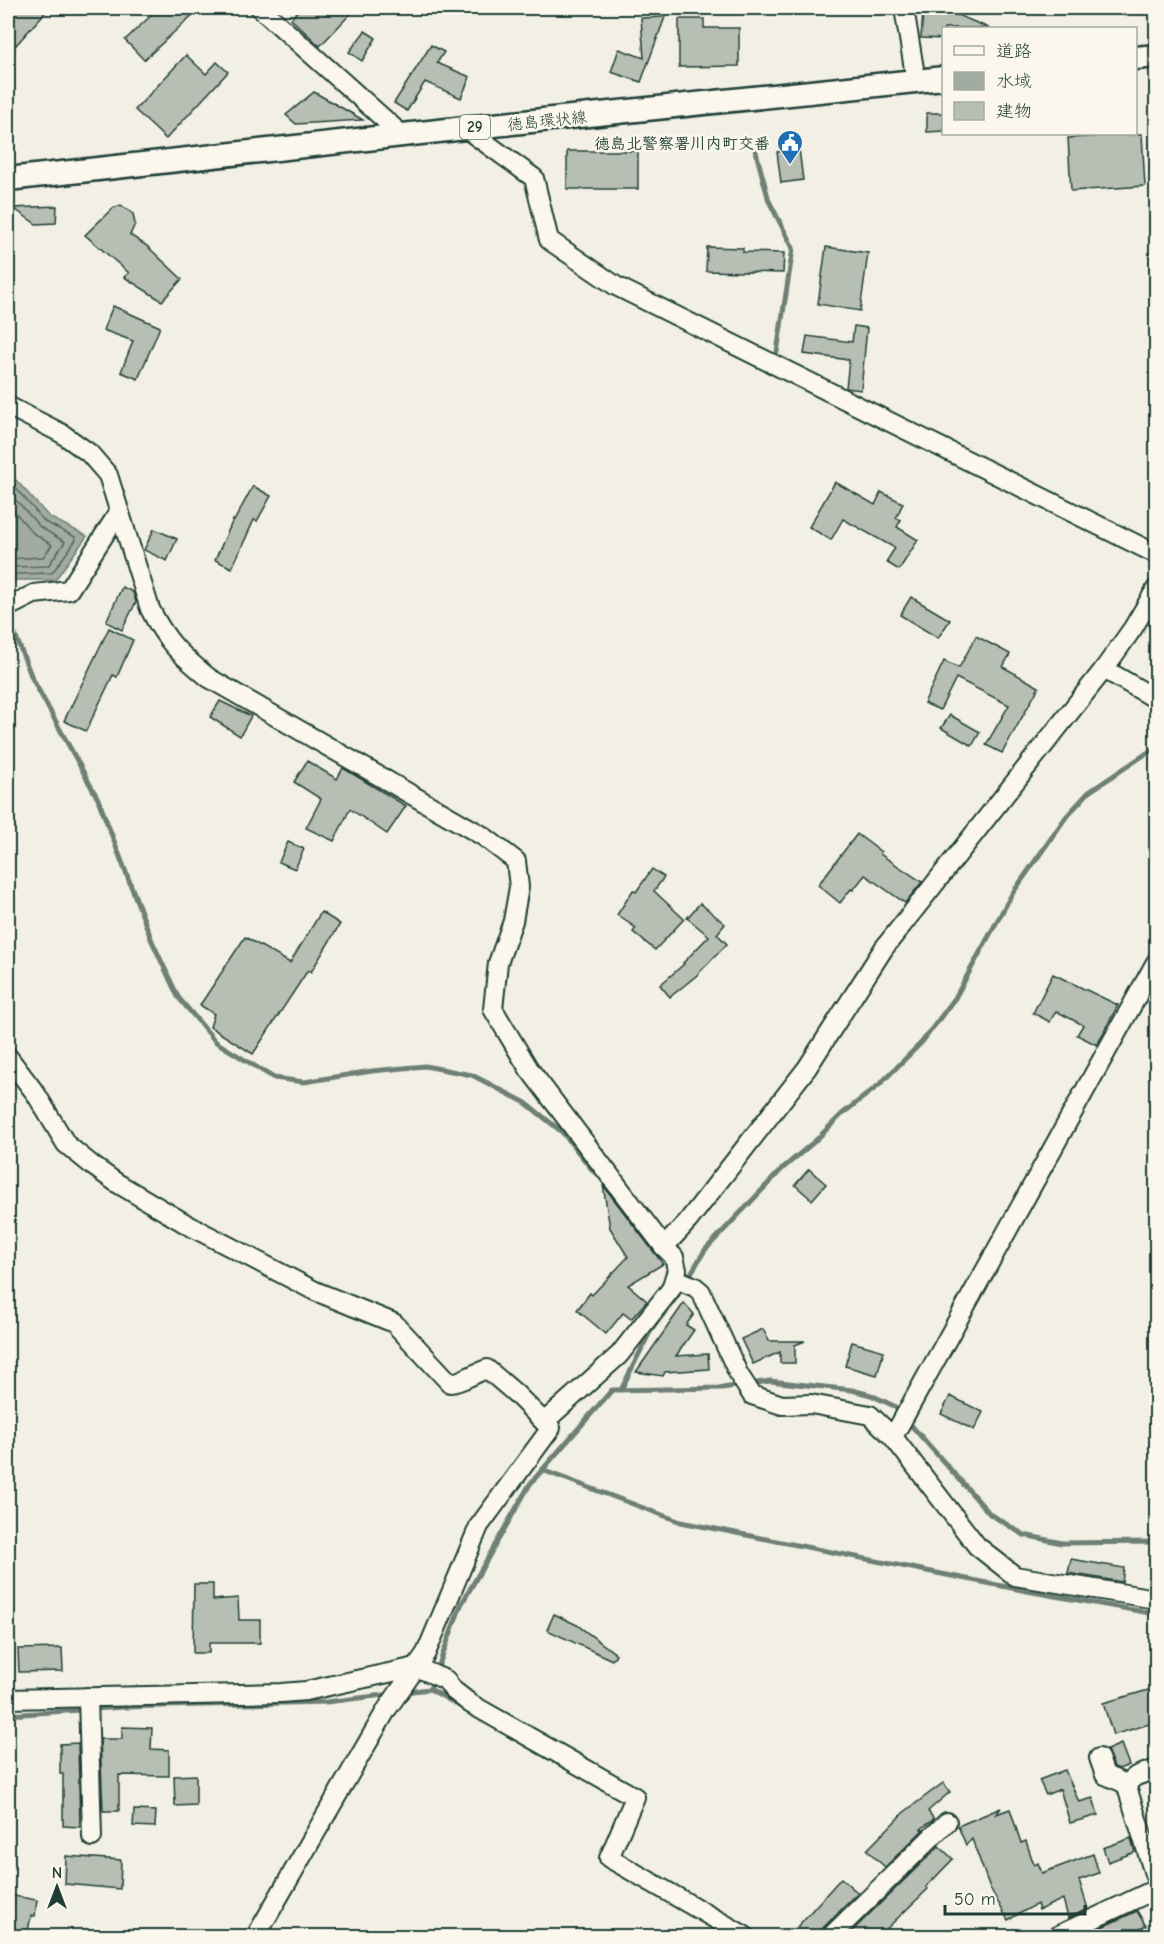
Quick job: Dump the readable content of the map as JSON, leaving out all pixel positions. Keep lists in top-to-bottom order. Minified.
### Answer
{"streets":{"main road":["徳島環状線","29"]},"places":{"public building":["徳島北警察署川内町交番"]},"legend":["道路","水域","建物"],"scale_bar":"50 m","north":"top"}
